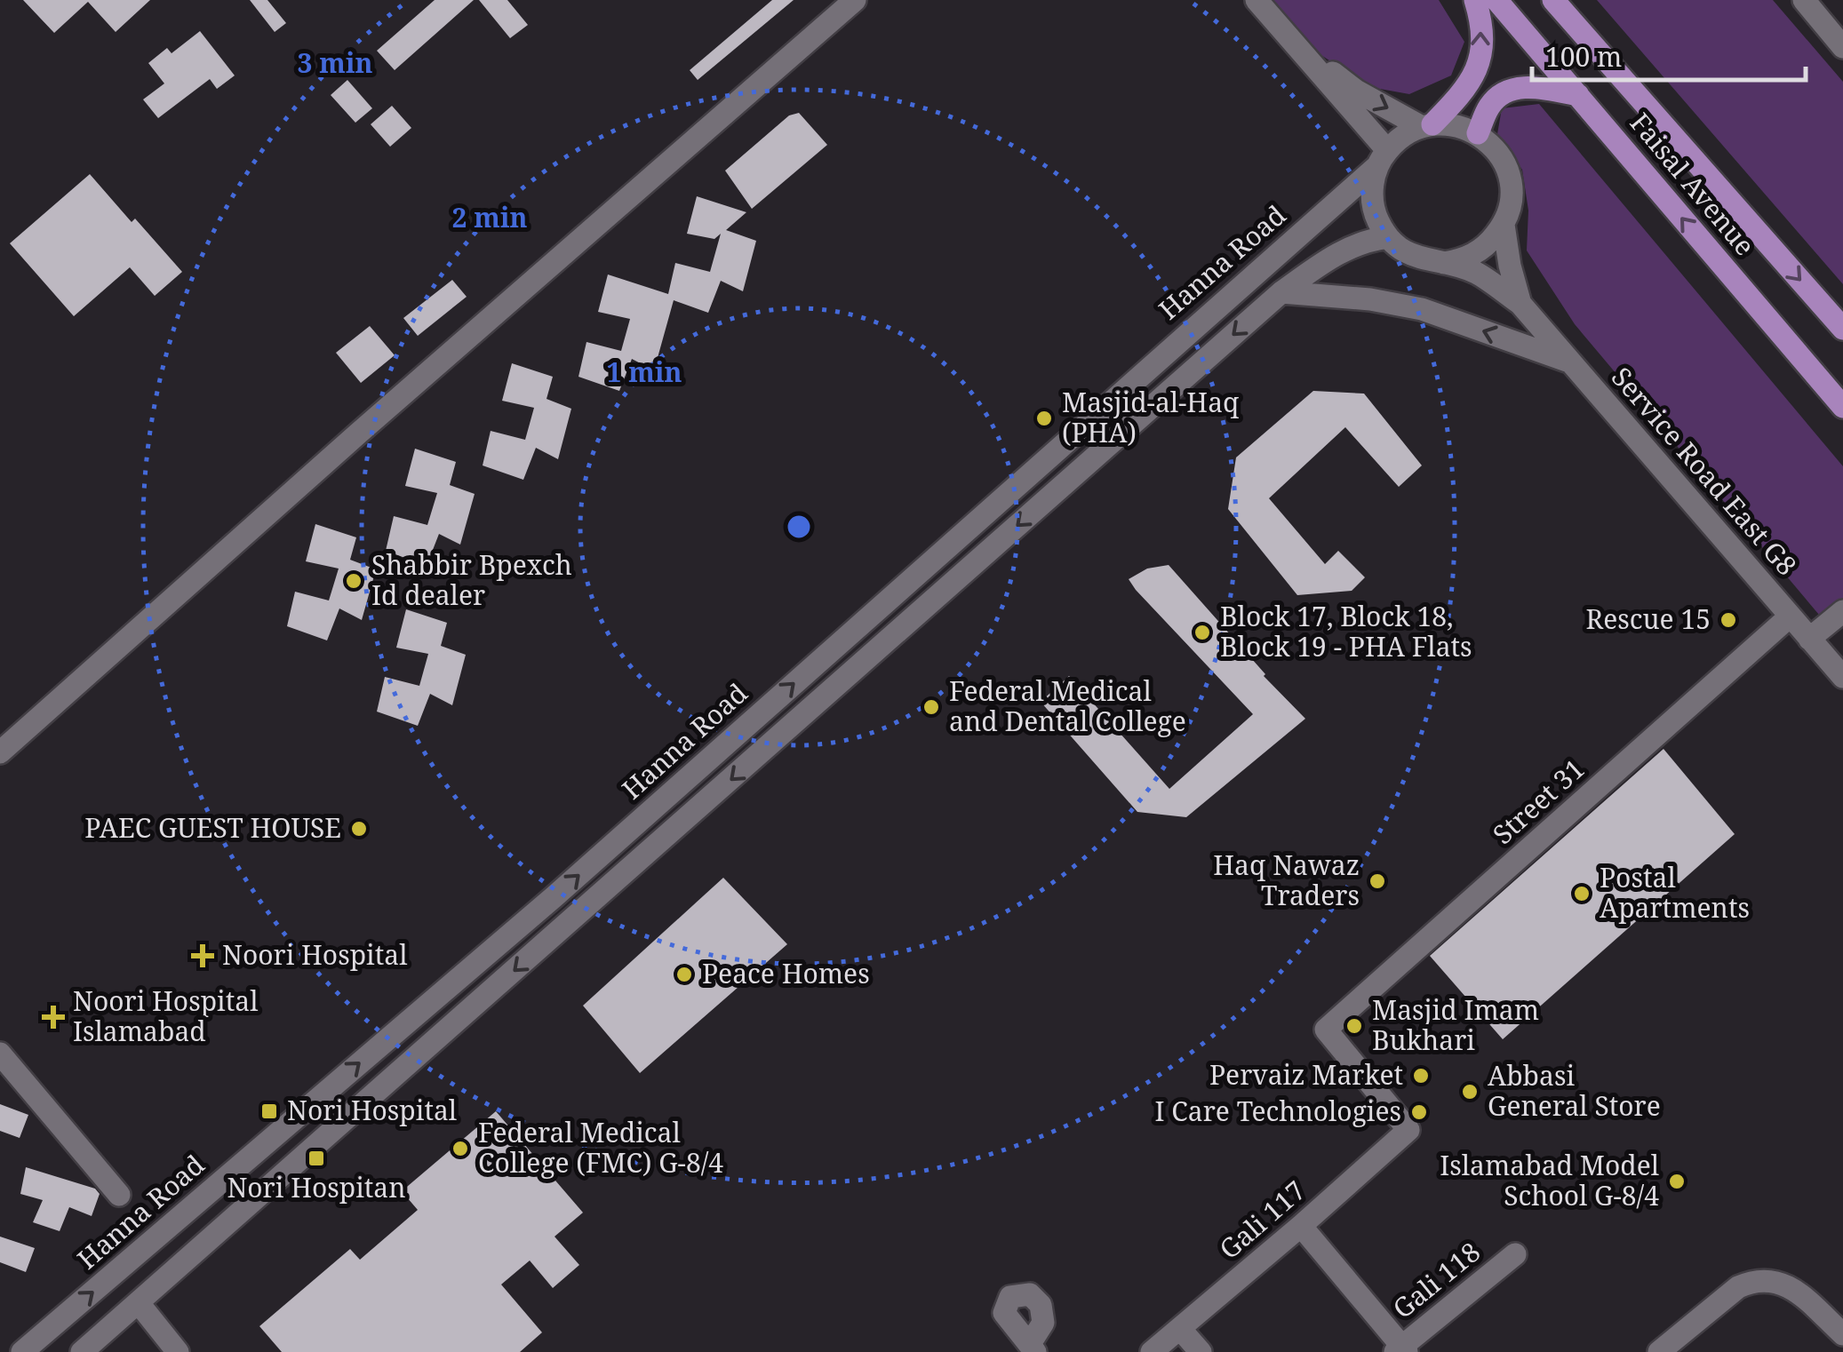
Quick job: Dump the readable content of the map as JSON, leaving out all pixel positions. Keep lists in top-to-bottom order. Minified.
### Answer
{"streets":{"main road":["Faisal Avenue"],"street":["Hanna Road","Service Road East G8","Street 31","Gali 117","Gali 118"]},"crossings":[["Service Road East G8","Street 31"],["Street 31","Gali 117"]],"places":{"other":["Masjid-al-Haq (PHA)","Shabbir Bpexch Id dealer","Rescue 15","Block 17, Block 18, Block 19 - PHA Flats","Federal Medical and Dental College","PAEC GUEST HOUSE","Haq Nawaz Traders","Postal Apartments","Peace Homes","Masjid Imam Bukhari","Pervaiz Market","Abbasi General Store","I Care Technologies","Federal Medical College (FMC) G-8/4","Islamabad Model School G-8/4"],"health":["Noori Hospital","Noori Hospital Islamabad"],"transit":["Nori Hospital","Nori Hospitan"]},"scale_bar":"100 m","rings":["3 min","2 min","1 min"]}
